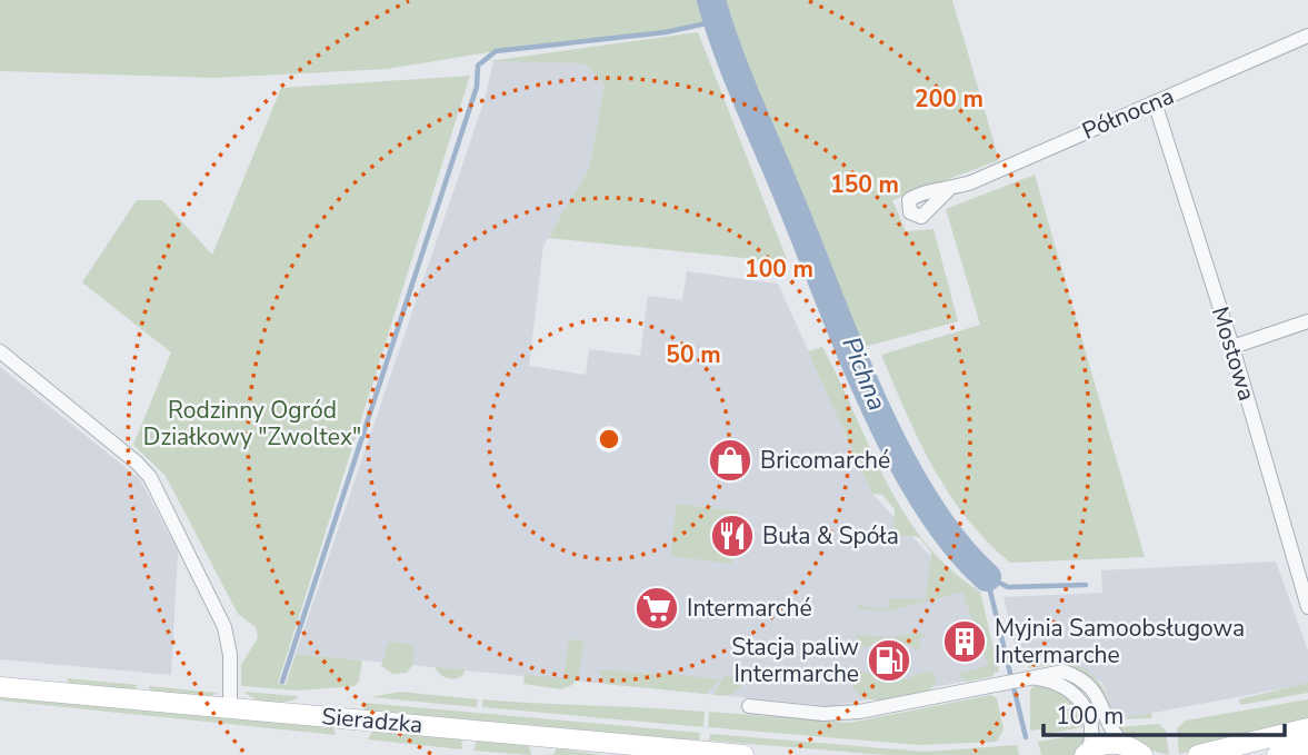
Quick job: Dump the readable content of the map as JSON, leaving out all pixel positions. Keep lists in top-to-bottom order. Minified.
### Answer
{"streets":{"main road":["Sieradzka"],"street":["Północna","Mostowa"]},"crossings":[["Północna","Mostowa"]],"water":["Pichna"],"parks":["Rodzinny Ogród Działkowy \"Zwoltex\""],"places":{"shop":["Bricomarché"],"restaurant":["Buła & Spóła"],"supermarket":["Intermarché"],"building":["Myjnia Samoobsługowa Intermarche"],"fuel station":["Stacja paliw Intermarche"]},"scale_bar":"100 m","rings":["200 m","150 m","100 m","50 m"]}
